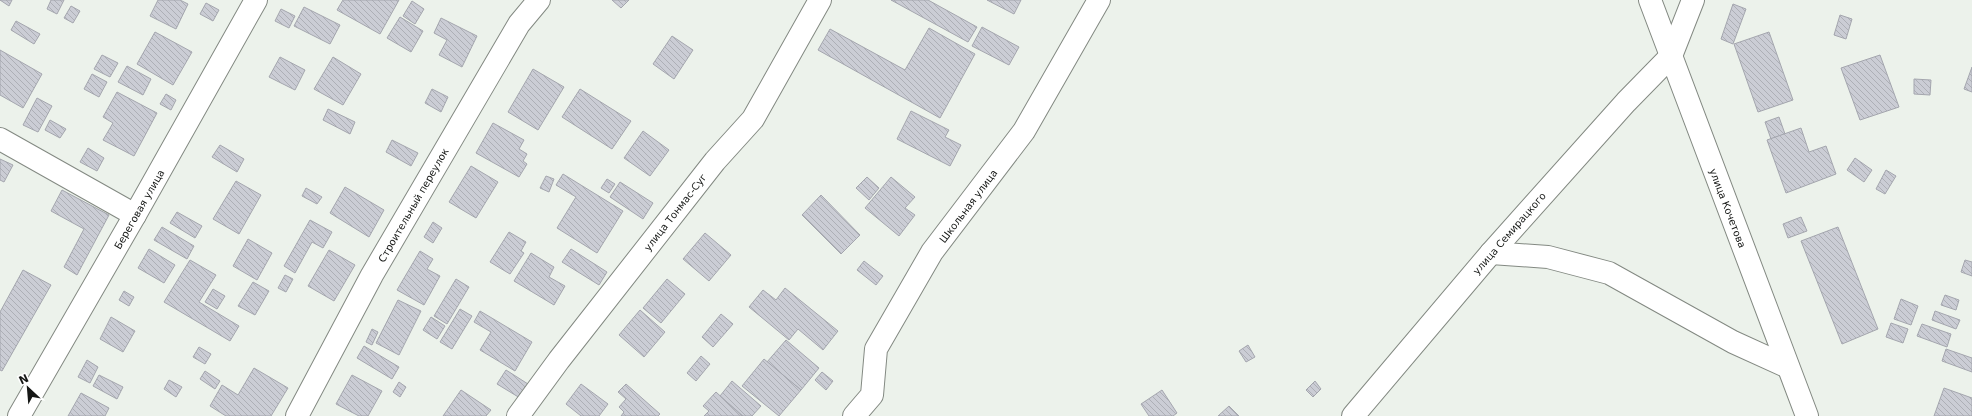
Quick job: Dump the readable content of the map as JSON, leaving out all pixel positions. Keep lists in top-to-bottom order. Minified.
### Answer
{"streets":{"street":["Строительный переулок","Школьная улица","улица Кочетова","Береговая улица","улица Тонмас-Суг","улица Семирацкого"]},"crossings":[["улица Кочетова","улица Семирацкого"]],"north":"top left"}
